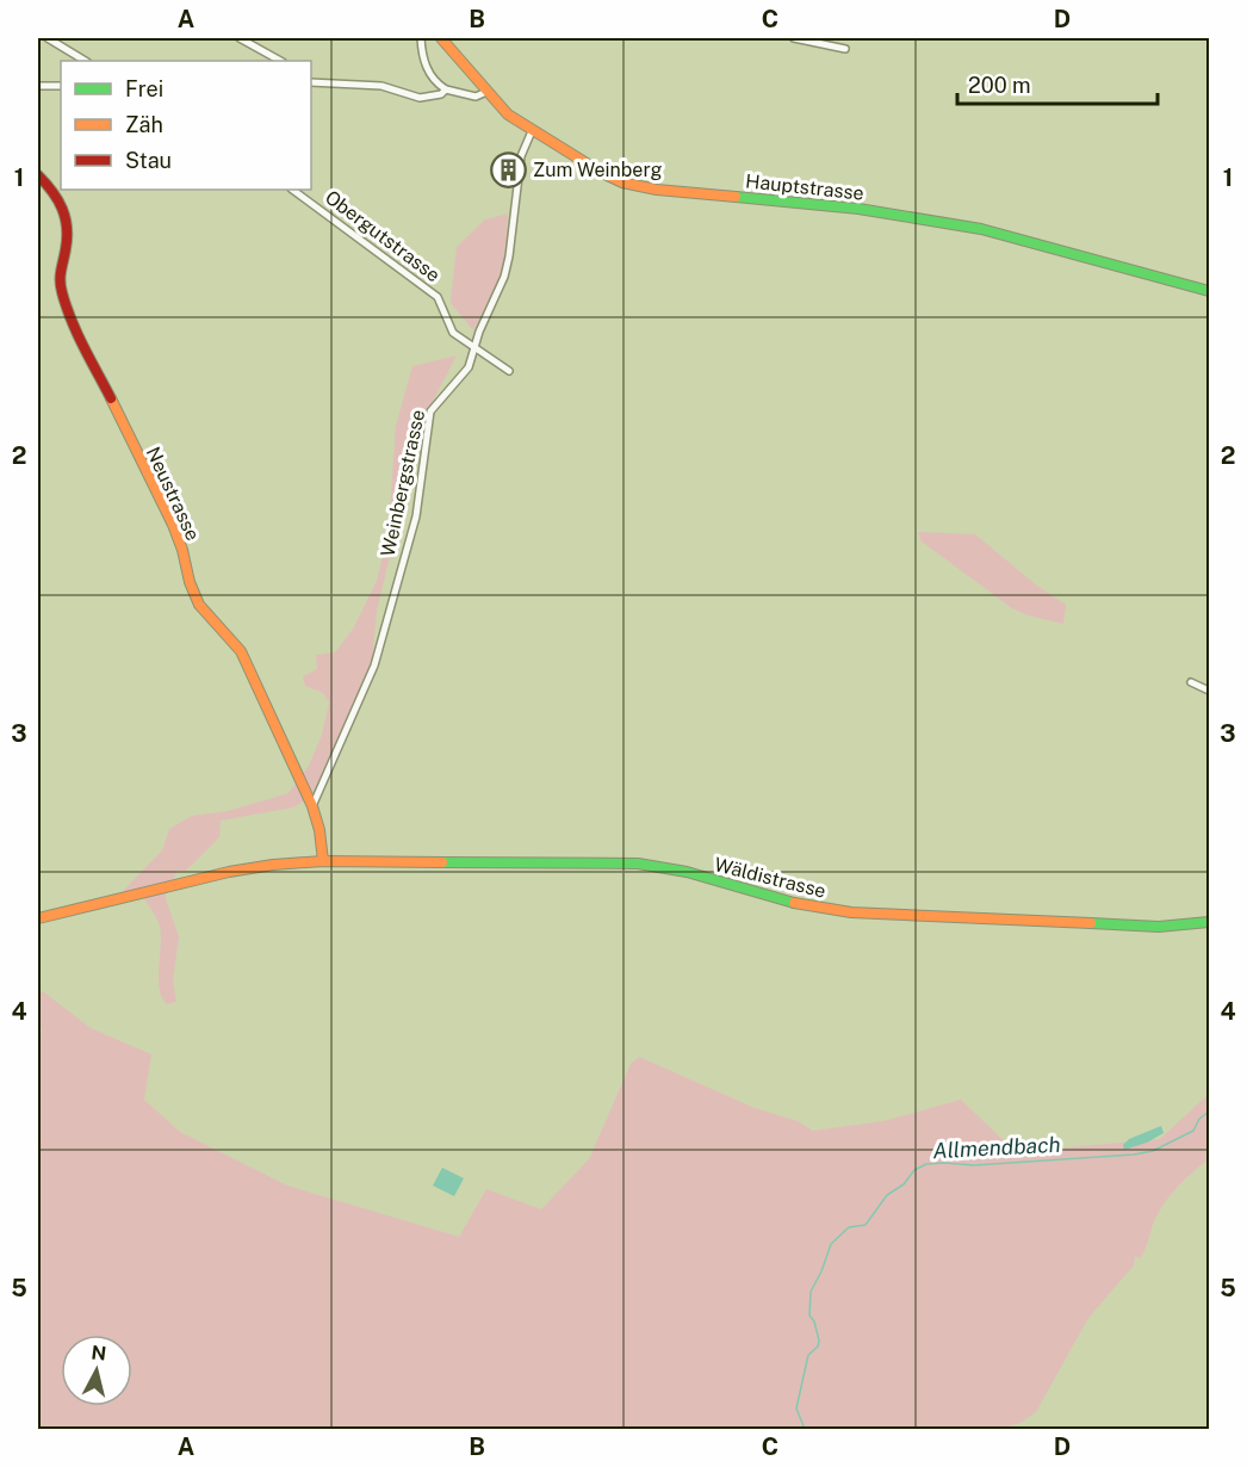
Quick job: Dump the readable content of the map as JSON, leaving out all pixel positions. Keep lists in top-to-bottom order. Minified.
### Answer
{"streets":{"main road":["Hauptstrasse","Neustrasse","Wäldistrasse"],"street":["Obergutstrasse","Weinbergstrasse"]},"crossings":[["Hauptstrasse","Weinbergstrasse"],["Obergutstrasse","Weinbergstrasse"],["Weinbergstrasse","Neustrasse"],["Neustrasse","Wäldistrasse"]],"water":["Allmendbach"],"places":{"building":["Zum Weinberg"]},"legend":["Frei","Zäh","Stau"],"scale_bar":"200 m","north":"top","grid":{"columns":["A","B","C","D"],"rows":["1","2","3","4","5"]}}
